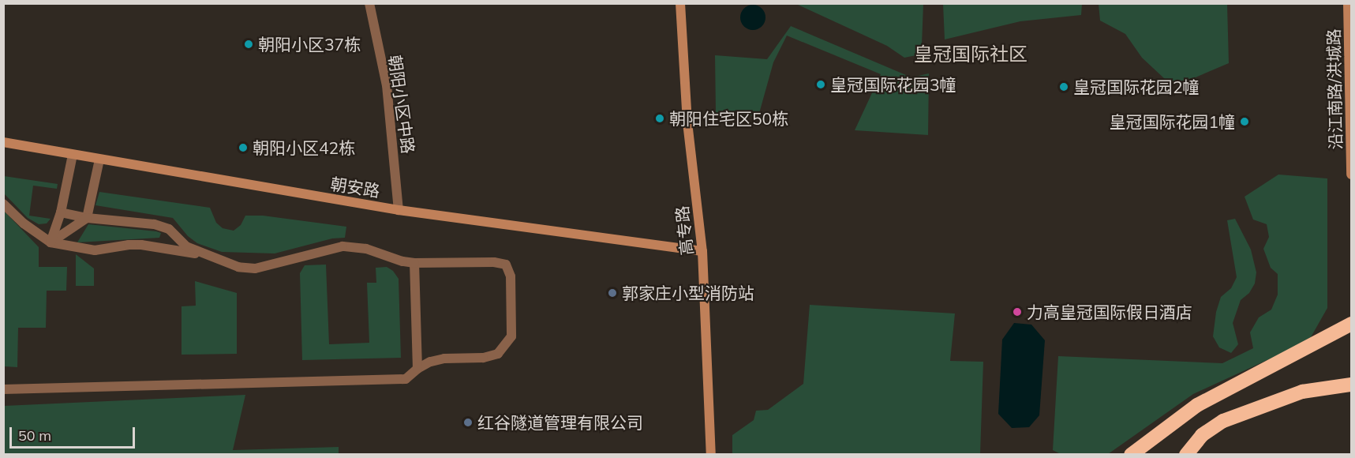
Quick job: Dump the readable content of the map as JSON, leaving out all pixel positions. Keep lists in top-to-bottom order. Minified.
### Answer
{"streets":{"street":["沿江南路/洪城路","朝阳小区中路","朝安路","高专路"]},"crossings":[["朝阳小区中路","朝安路"],["朝安路","高专路"]],"districts":["皇冠国际社区"],"places":["朝阳小区37栋","皇冠国际花园3幢","皇冠国际花园2幢","朝阳住宅区50栋","皇冠国际花园1幢","朝阳小区42栋","郭家庄小型消防站","力高皇冠国际假日酒店","红谷隧道管理有限公司"],"scale_bar":"50 m"}
